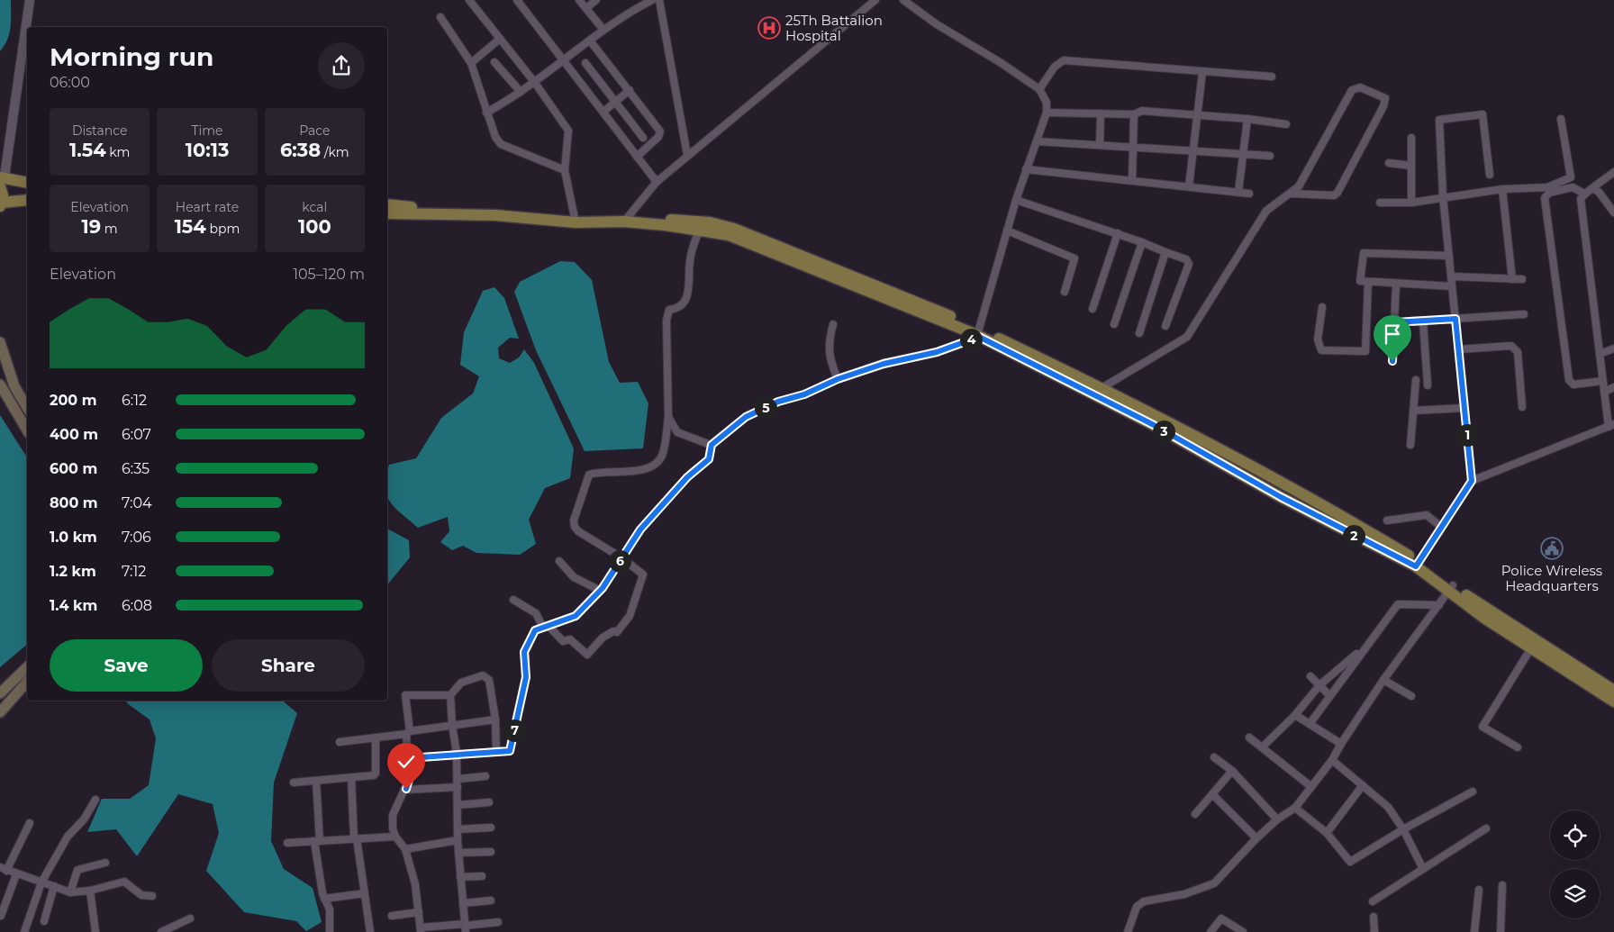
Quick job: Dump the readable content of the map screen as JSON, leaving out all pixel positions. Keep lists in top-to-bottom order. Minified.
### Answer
{"places":{"hospital":["25Th Battalion Hospital"],"public building":["Police Wireless Headquarters"]},"page":{"heading":["Morning run","06:00"],"stats":[["Distance","1.54 km"],["Time","10:13"],["Pace","6:38 /km"],["Elevation","19 m"],["Heart rate","154 bpm"],["kcal","100"]],"chart":["Elevation","105–120 m"],"pins":["4","5","3","1","2","6","7"],"list":[{"name":"200 m","note":"6:12"},{"name":"400 m","note":"6:07"},{"name":"600 m","note":"6:35"},{"name":"800 m","note":"7:04"},{"name":"1.0 km","note":"7:06"},{"name":"1.2 km","note":"7:12"},{"name":"1.4 km","note":"6:08"}],"buttons":["Save","Share"]}}
